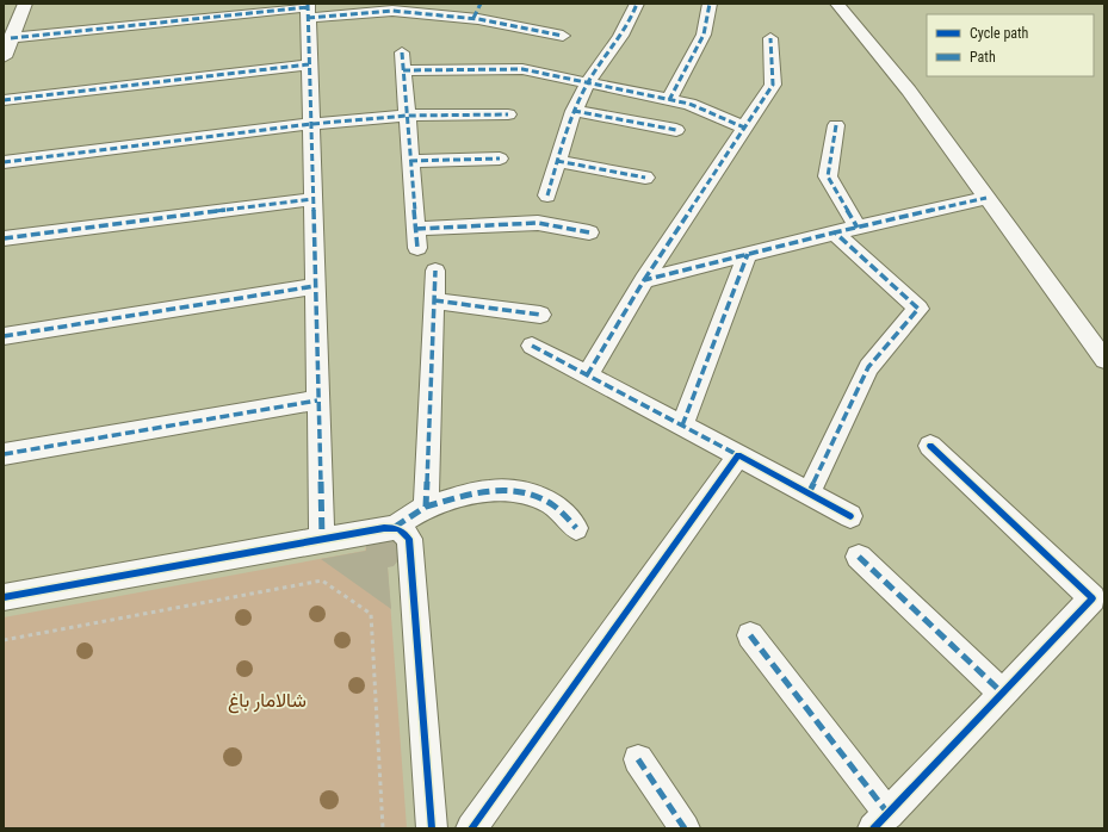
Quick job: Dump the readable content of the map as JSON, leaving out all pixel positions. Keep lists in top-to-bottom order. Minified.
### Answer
{"parks":["شالامار باغ"],"legend":["Cycle path","Path"]}
